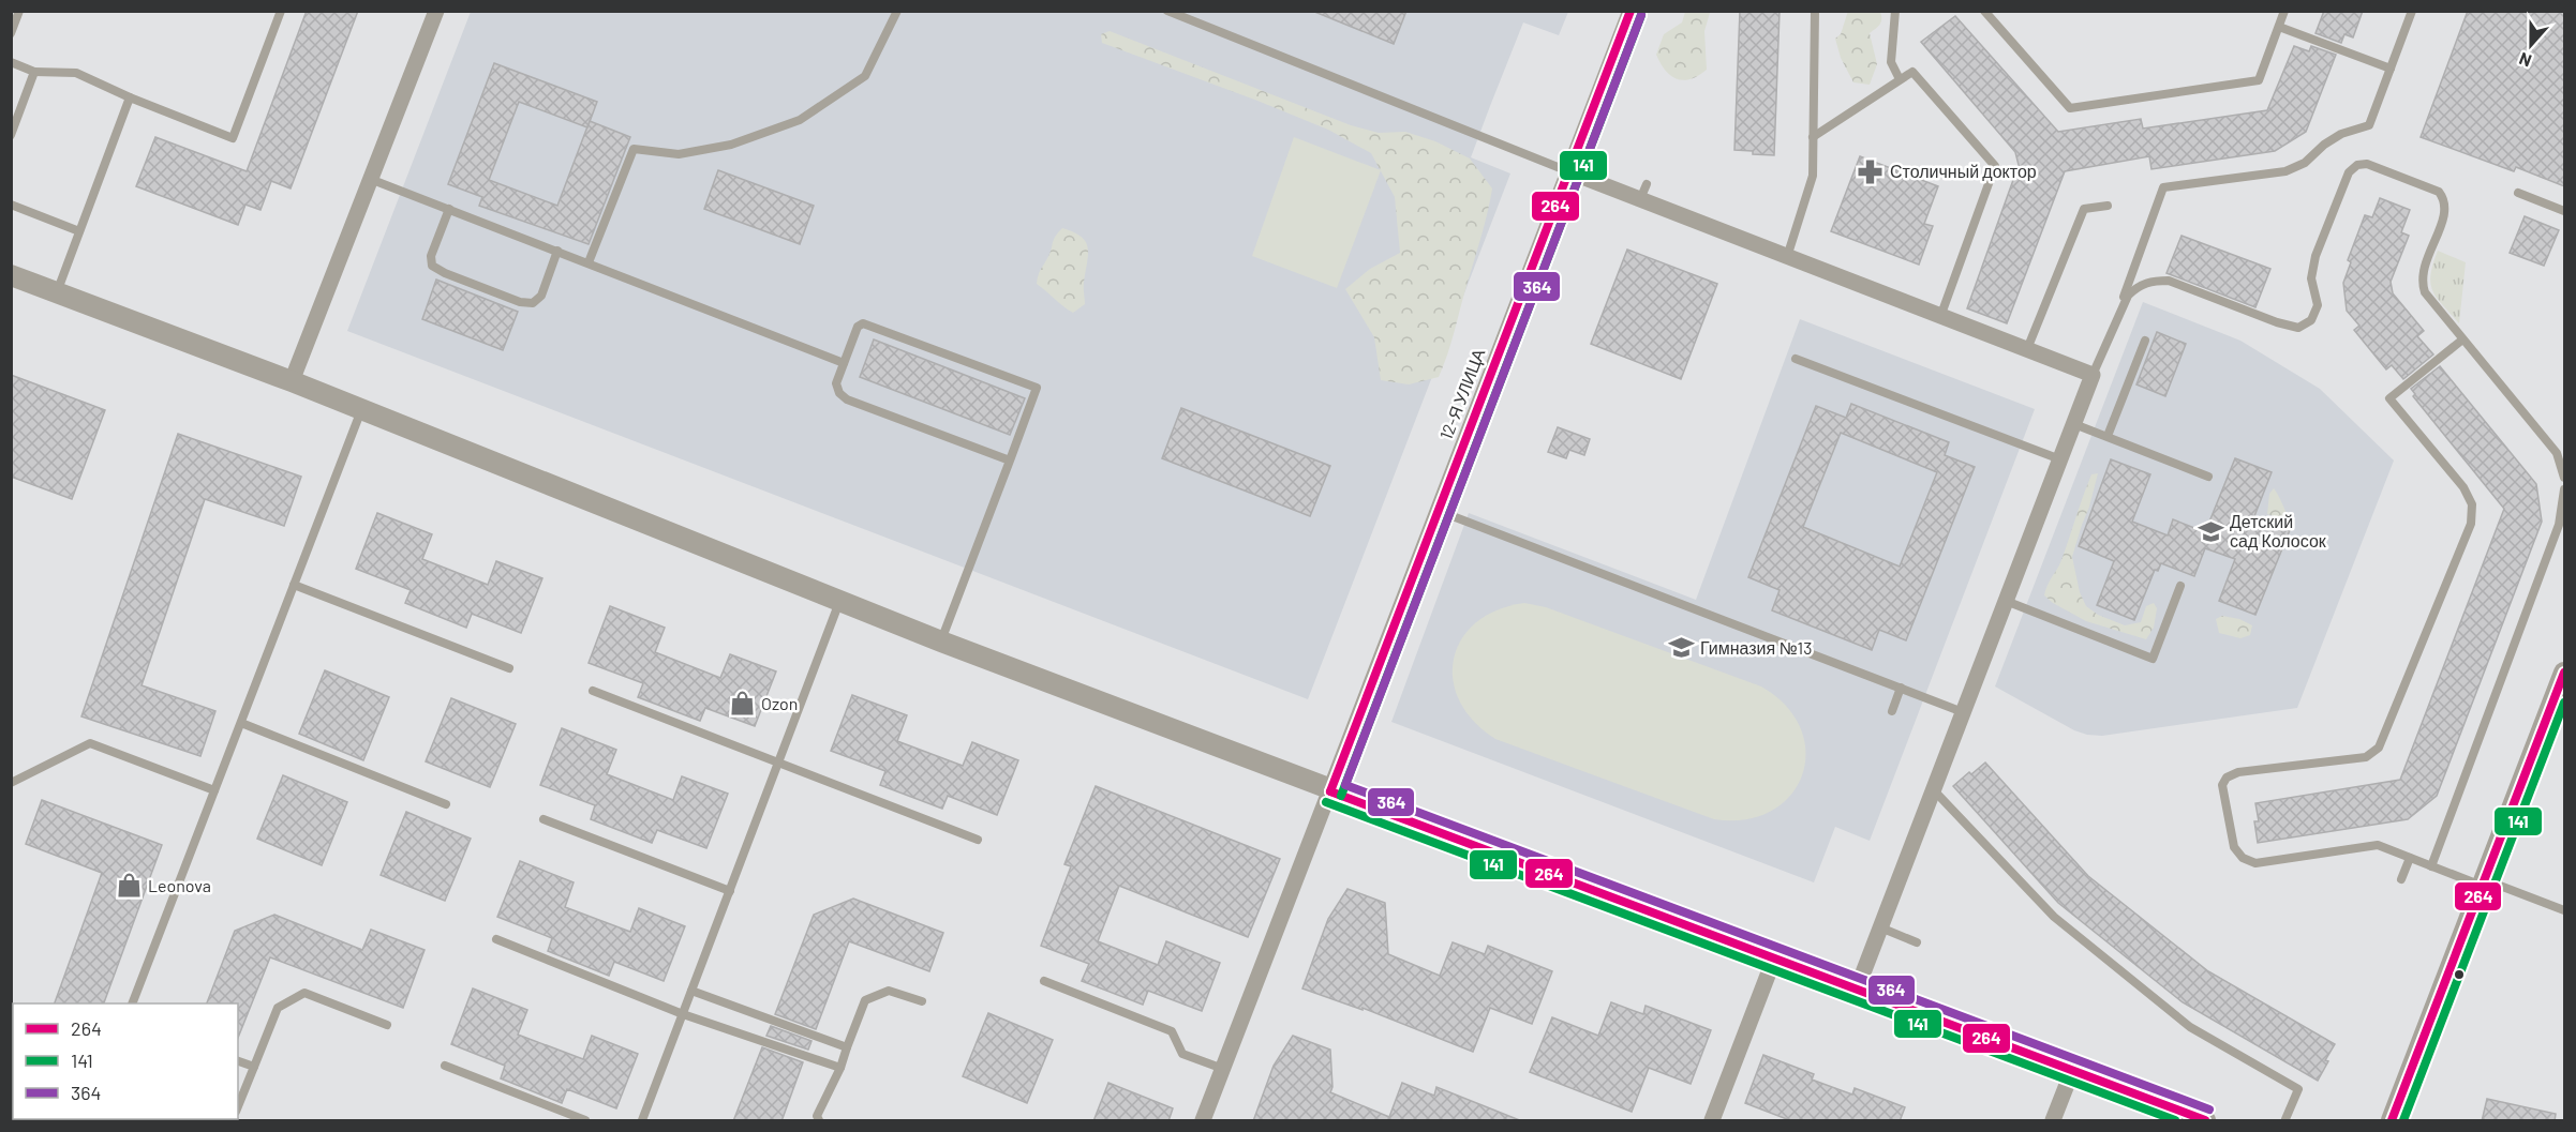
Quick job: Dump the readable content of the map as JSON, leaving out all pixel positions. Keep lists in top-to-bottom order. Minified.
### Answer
{"streets":{"street":["12-Я УЛИЦА"]},"places":{"pharmacy":["Столичный доктор"],"school or university":["Детский сад Колосок","Гимназия №13"],"shop":["Ozon","Leonova"]},"lines":["transit line 264","transit line 141","transit line 364"],"legend":["264","141","364"],"north":"bottom"}
